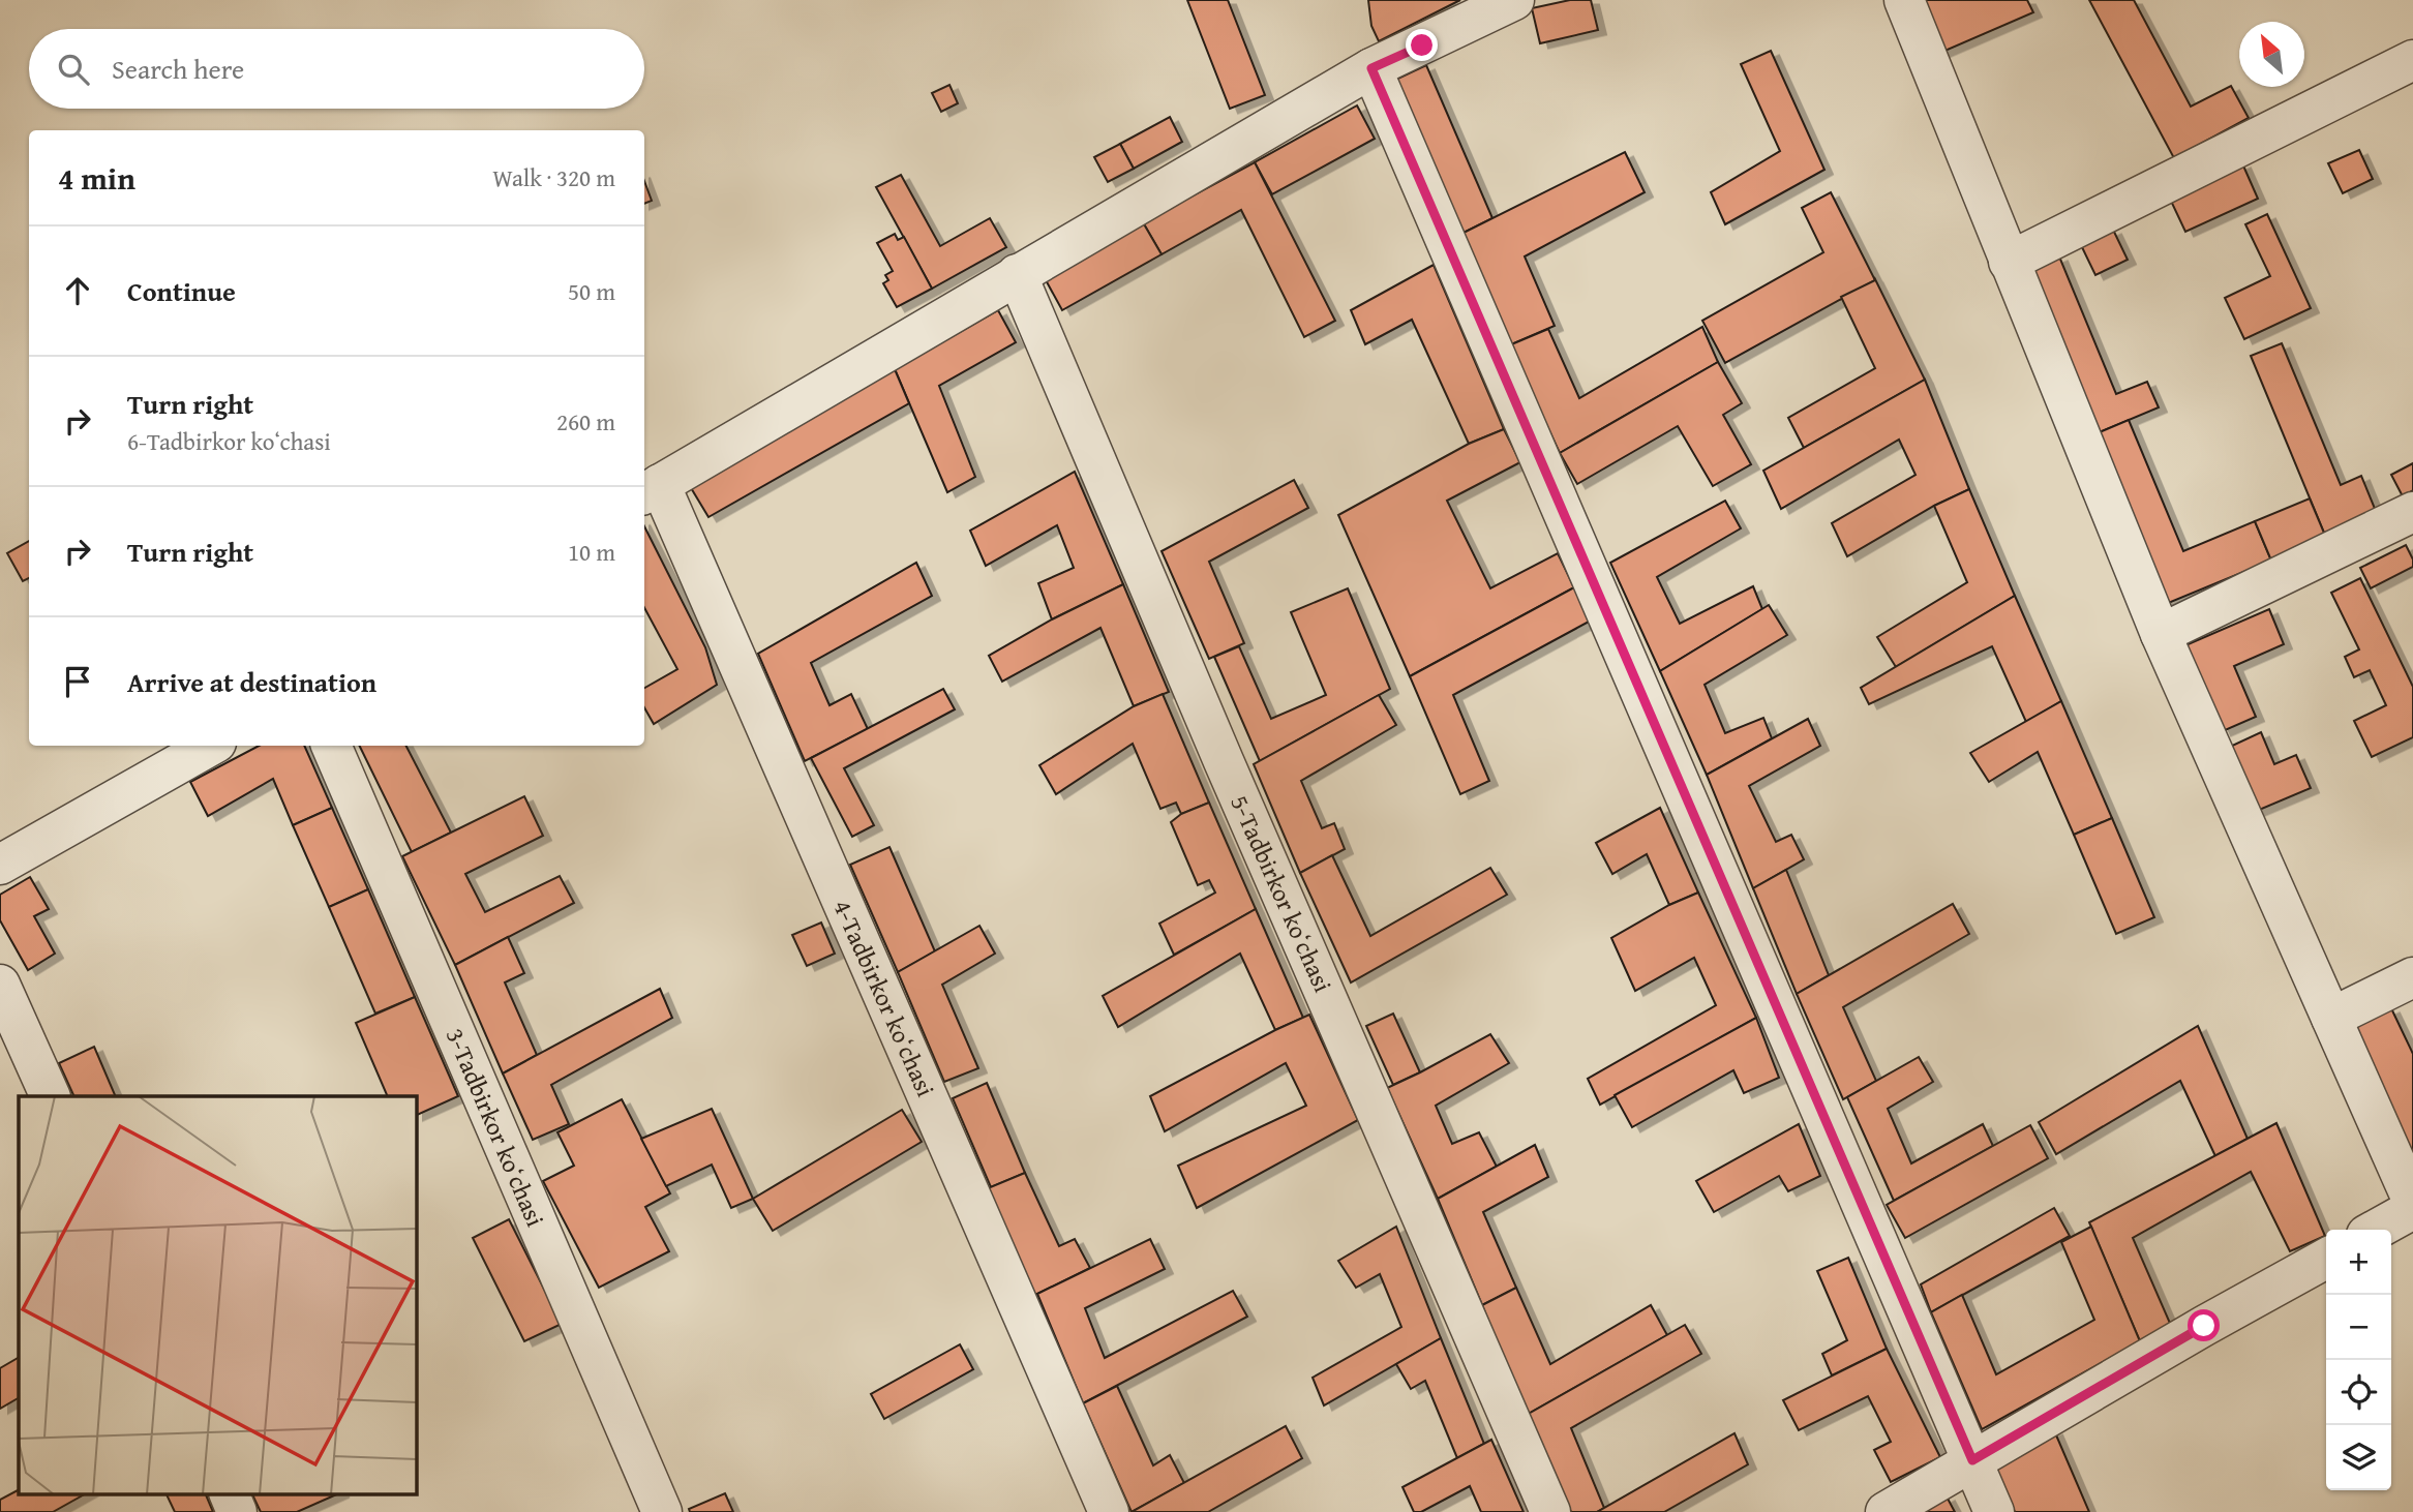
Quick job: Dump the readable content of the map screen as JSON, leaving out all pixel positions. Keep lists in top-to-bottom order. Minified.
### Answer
{"streets":{"street":["5-Tadbirkor koʻchasi","4-Tadbirkor koʻchasi","3-Tadbirkor koʻchasi"]},"north":"top left","page":{"search":"Search here","heading":["4 min","Walk · 320 m"],"list":[["Continue","50 m"],["Turn right","6-Tadbirkor koʻchasi","260 m"],["Turn right","10 m"],"Arrive at destination"],"map_buttons":["+","−"]}}
